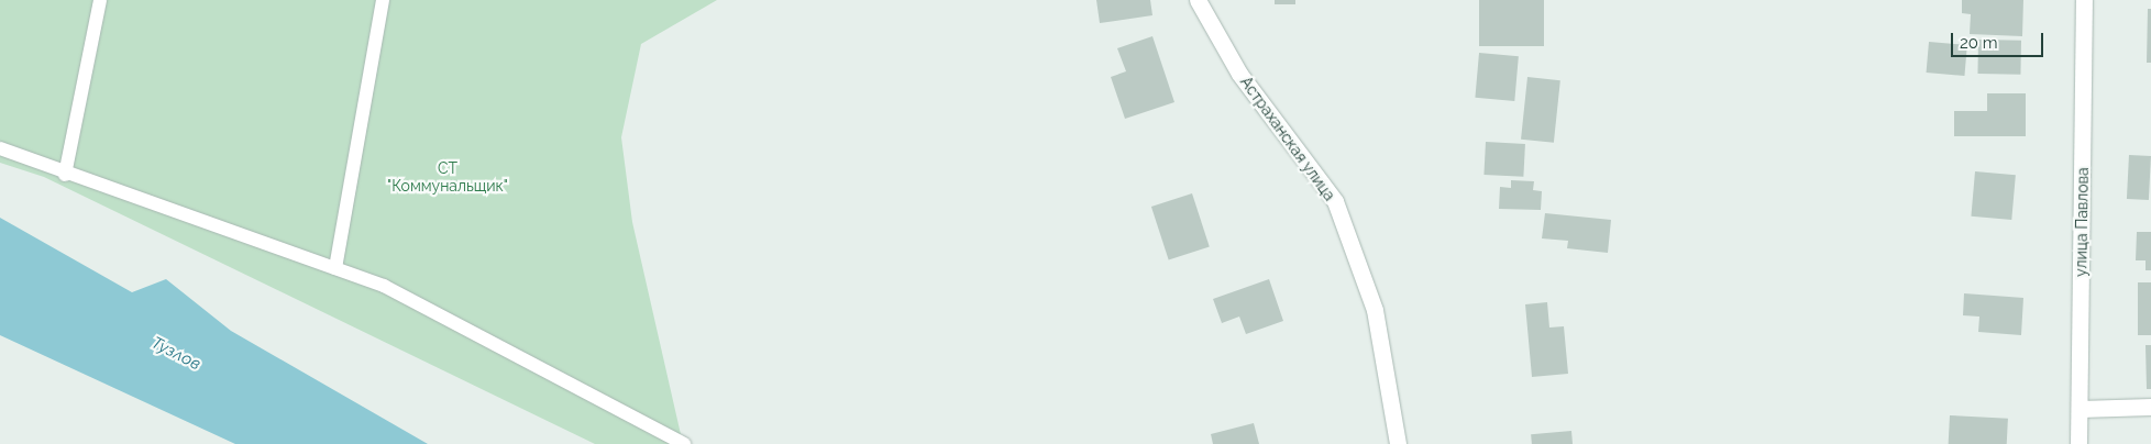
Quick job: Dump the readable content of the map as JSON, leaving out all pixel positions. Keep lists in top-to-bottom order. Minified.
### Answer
{"streets":{"street":["Астраханская улица","улица Павлова"]},"water":["Тузлов"],"parks":["СТ \"Коммунальщик\""],"scale_bar":"20 m"}
